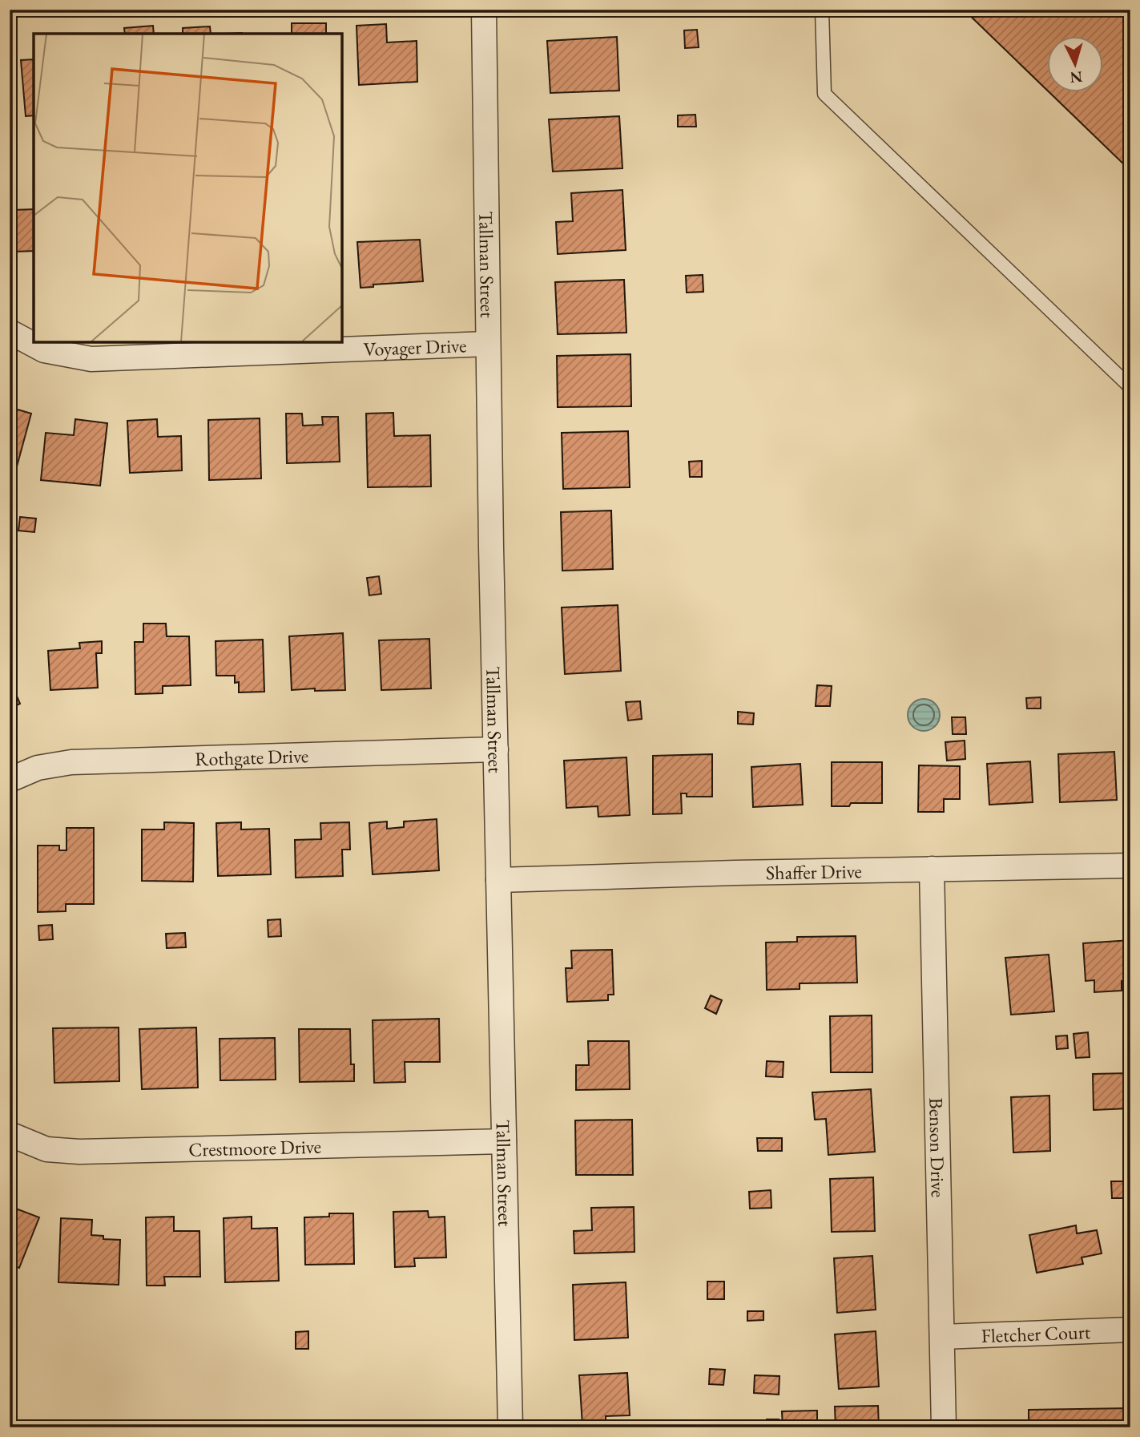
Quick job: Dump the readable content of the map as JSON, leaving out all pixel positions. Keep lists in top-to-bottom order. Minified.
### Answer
{"streets":{"street":["Tallman Street","Voyager Drive","Rothgate Drive","Shaffer Drive","Crestmoore Drive","Benson Drive","Fletcher Court"]},"crossings":[["Tallman Street","Voyager Drive"],["Tallman Street","Rothgate Drive"],["Tallman Street","Shaffer Drive"],["Tallman Street","Crestmoore Drive"],["Shaffer Drive","Benson Drive"],["Benson Drive","Fletcher Court"]],"north":"bottom"}
